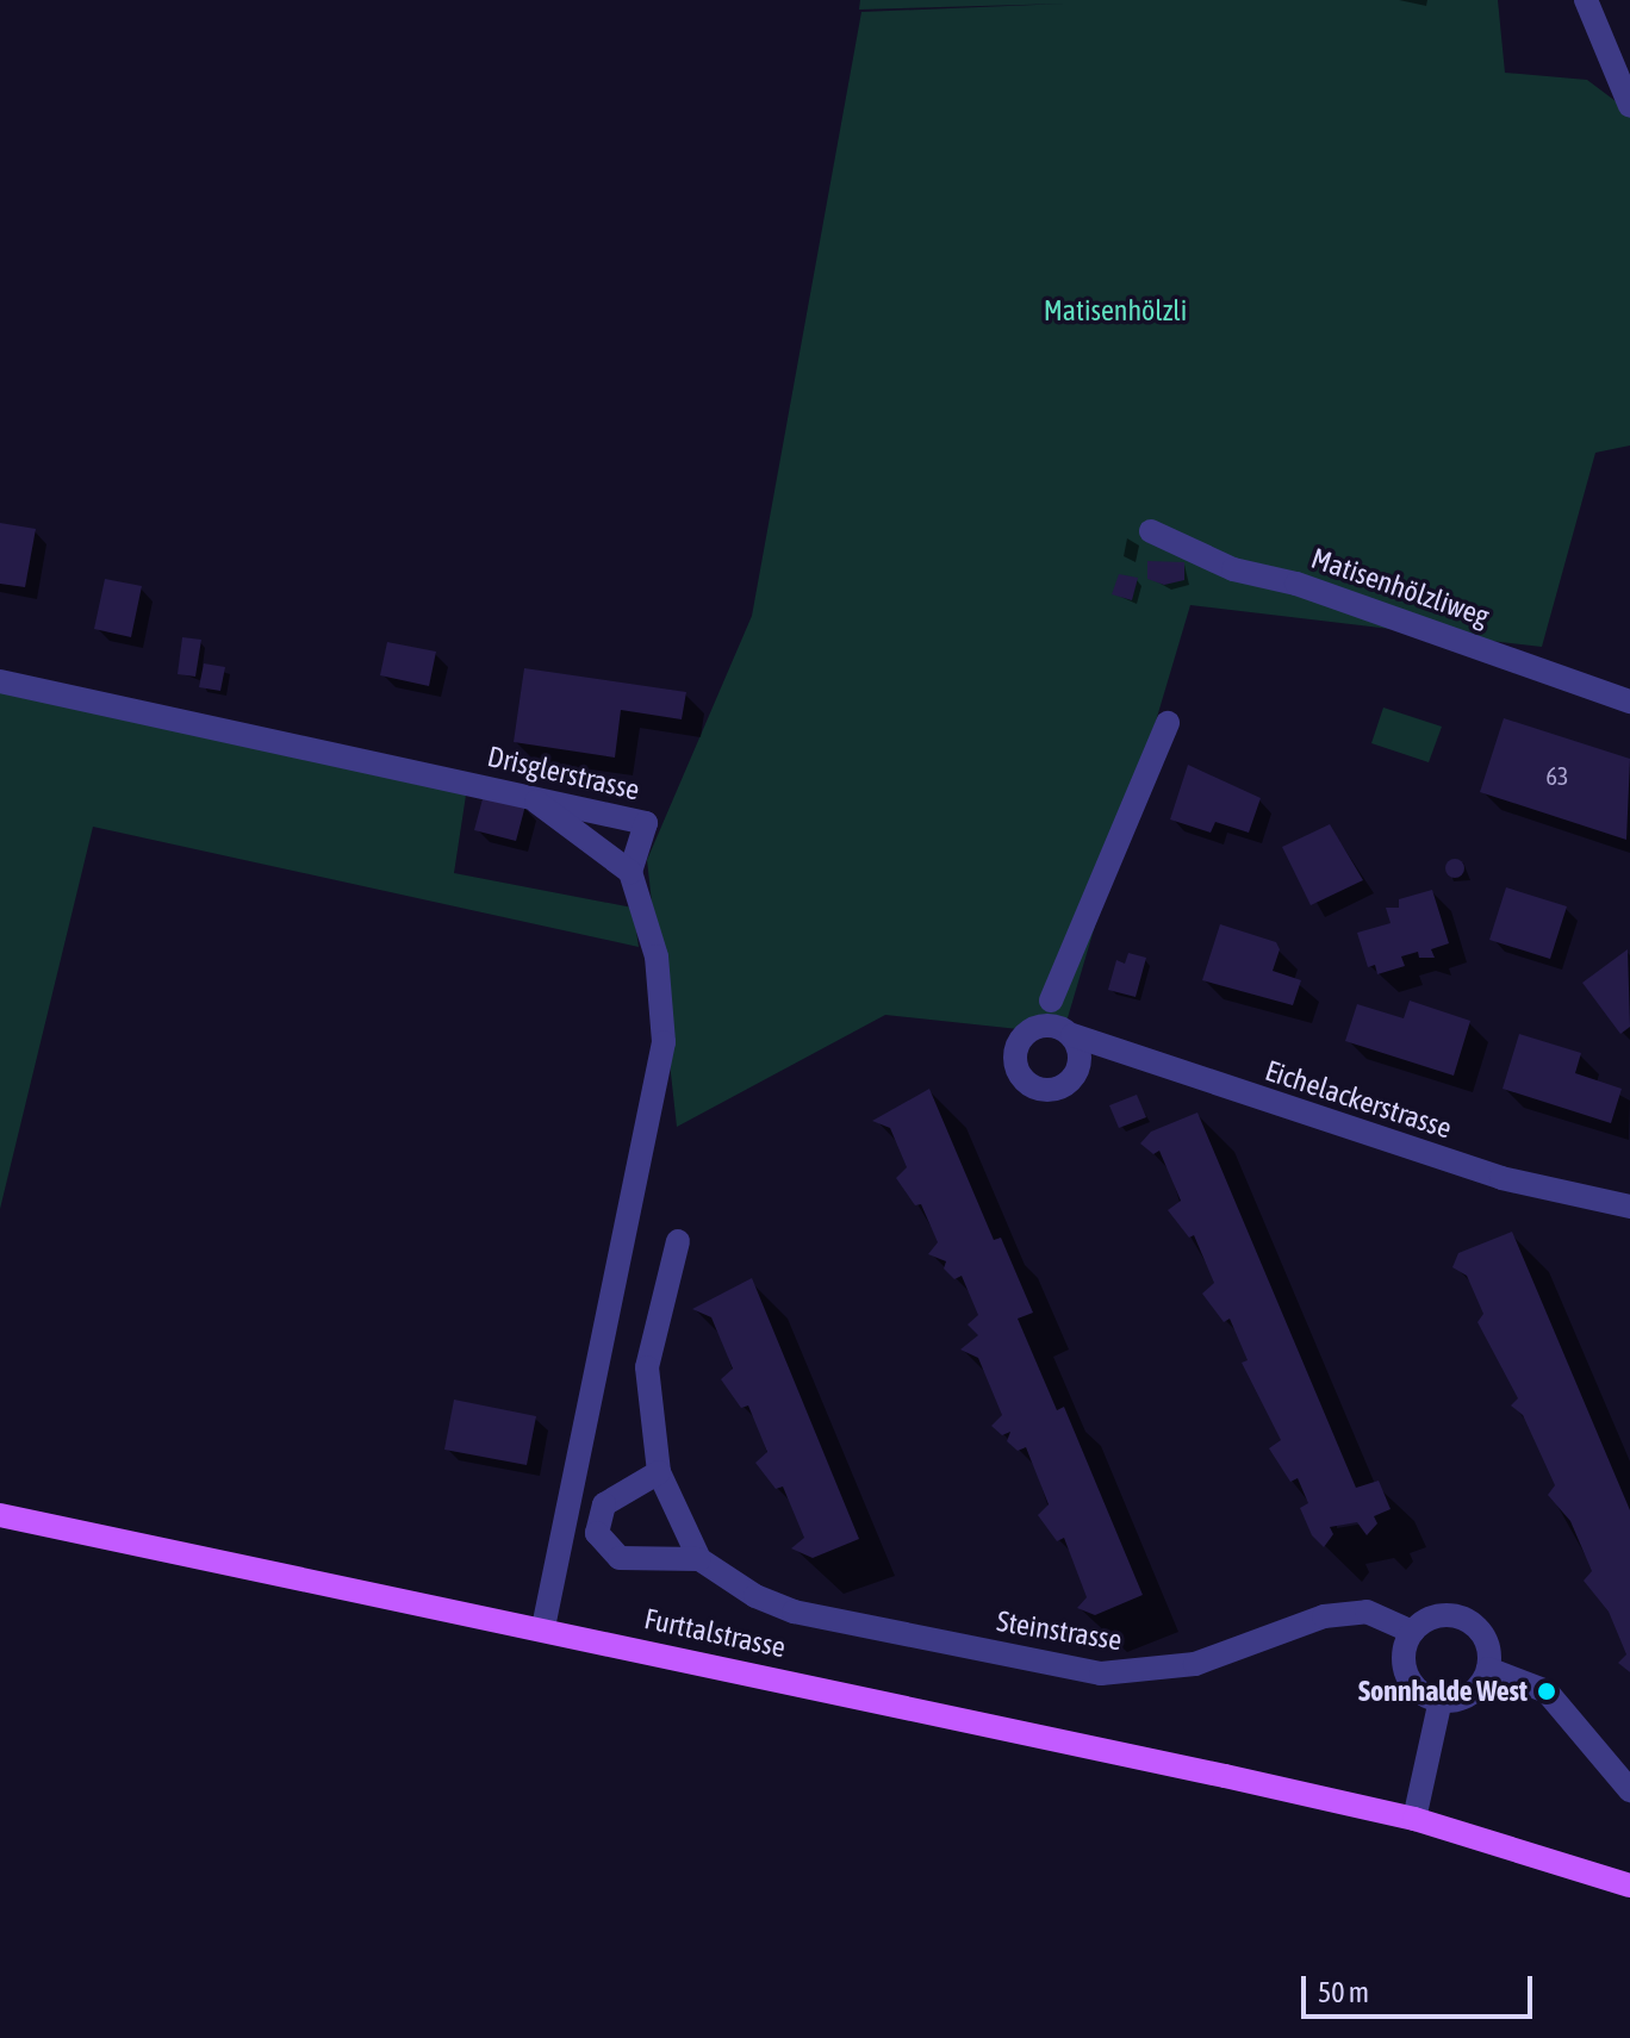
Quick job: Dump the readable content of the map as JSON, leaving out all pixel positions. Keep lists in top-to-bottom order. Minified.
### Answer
{"streets":{"main road":["Furttalstrasse"],"street":["Matisenhölzliweg","Drisglerstrasse","Eichelackerstrasse","Steinstrasse"]},"parks":["Matisenhölzli"],"places":["Sonnhalde West"],"house_numbers":["63"],"scale_bar":"50 m"}
